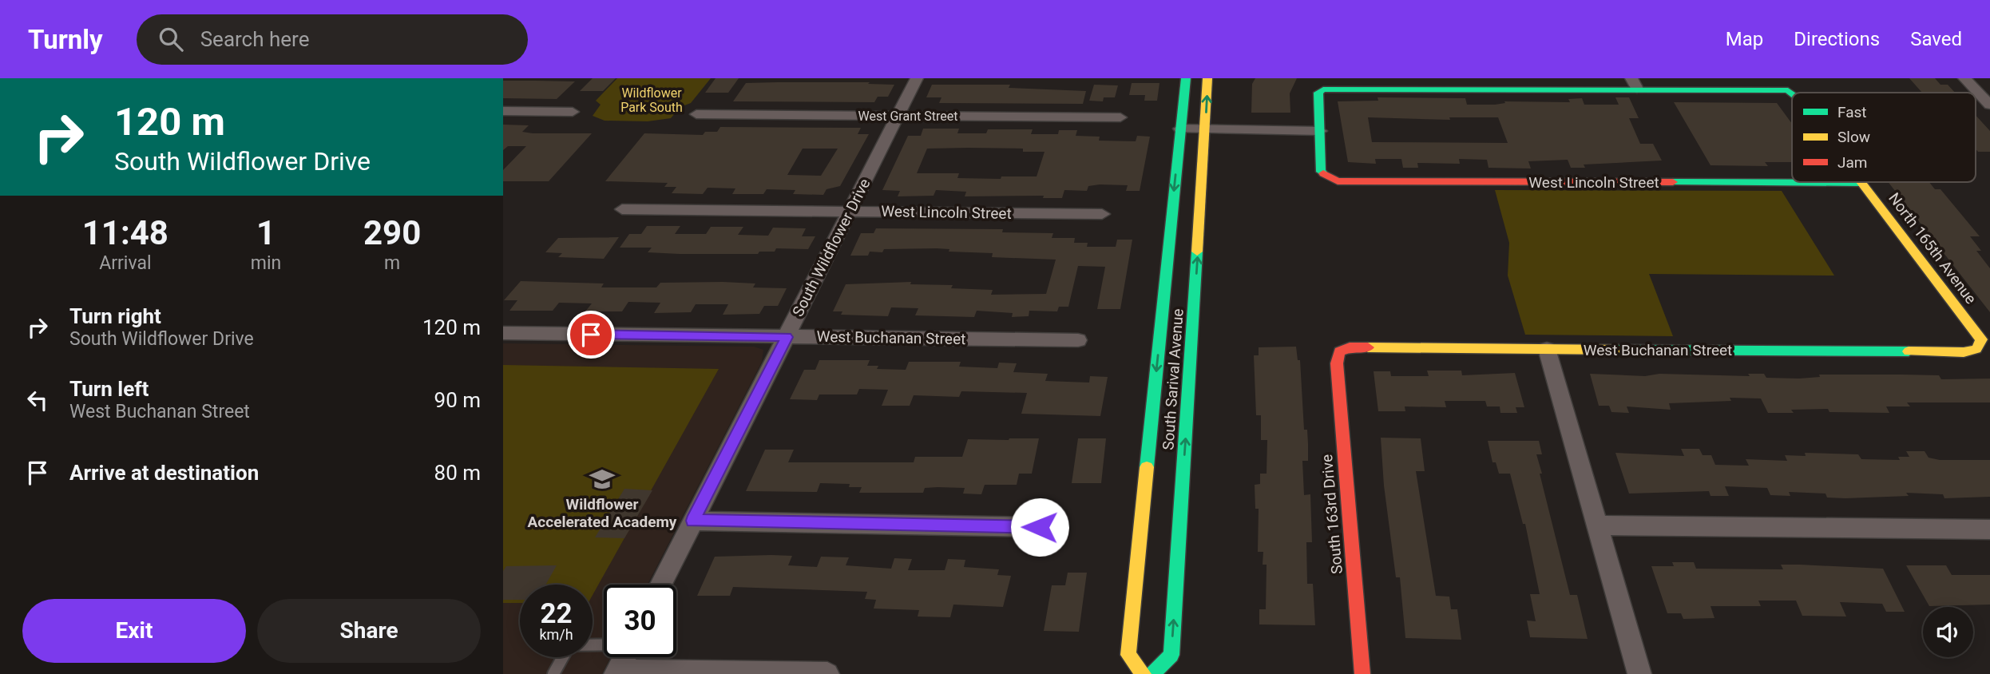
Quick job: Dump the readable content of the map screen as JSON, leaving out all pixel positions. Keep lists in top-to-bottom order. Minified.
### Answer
{"streets":{"street":["West Grant Street","West Lincoln Street","South Wildflower Drive","North 165th Avenue","West Buchanan Street","South Sarival Avenue","South 163rd Drive"]},"crossings":[["West Grant Street","South Wildflower Drive"],["West Lincoln Street","South Wildflower Drive"],["West Lincoln Street","North 165th Avenue"],["South Wildflower Drive","West Buchanan Street"],["North 165th Avenue","West Buchanan Street"],["West Buchanan Street","South 163rd Drive"]],"parks":["Wildflower Park South"],"places":{"school or university":["Wildflower Accelerated Academy"]},"legend":["Fast","Slow","Jam"],"page":{"header":"Turnly","search":"Search here","nav":["Map","Directions","Saved"],"turn":["120 m","South Wildflower Drive"],"eta":["11:48","Arrival","1","min","290","m"],"list":[{"name":"Turn right","note":"South Wildflower Drive","value":"120 m"},{"name":"Turn left","note":"West Buchanan Street","value":"90 m"},{"name":"Arrive at destination","value":"80 m"}],"speed":"22 km/h","limit":"30","buttons":["Exit","Share"]}}
